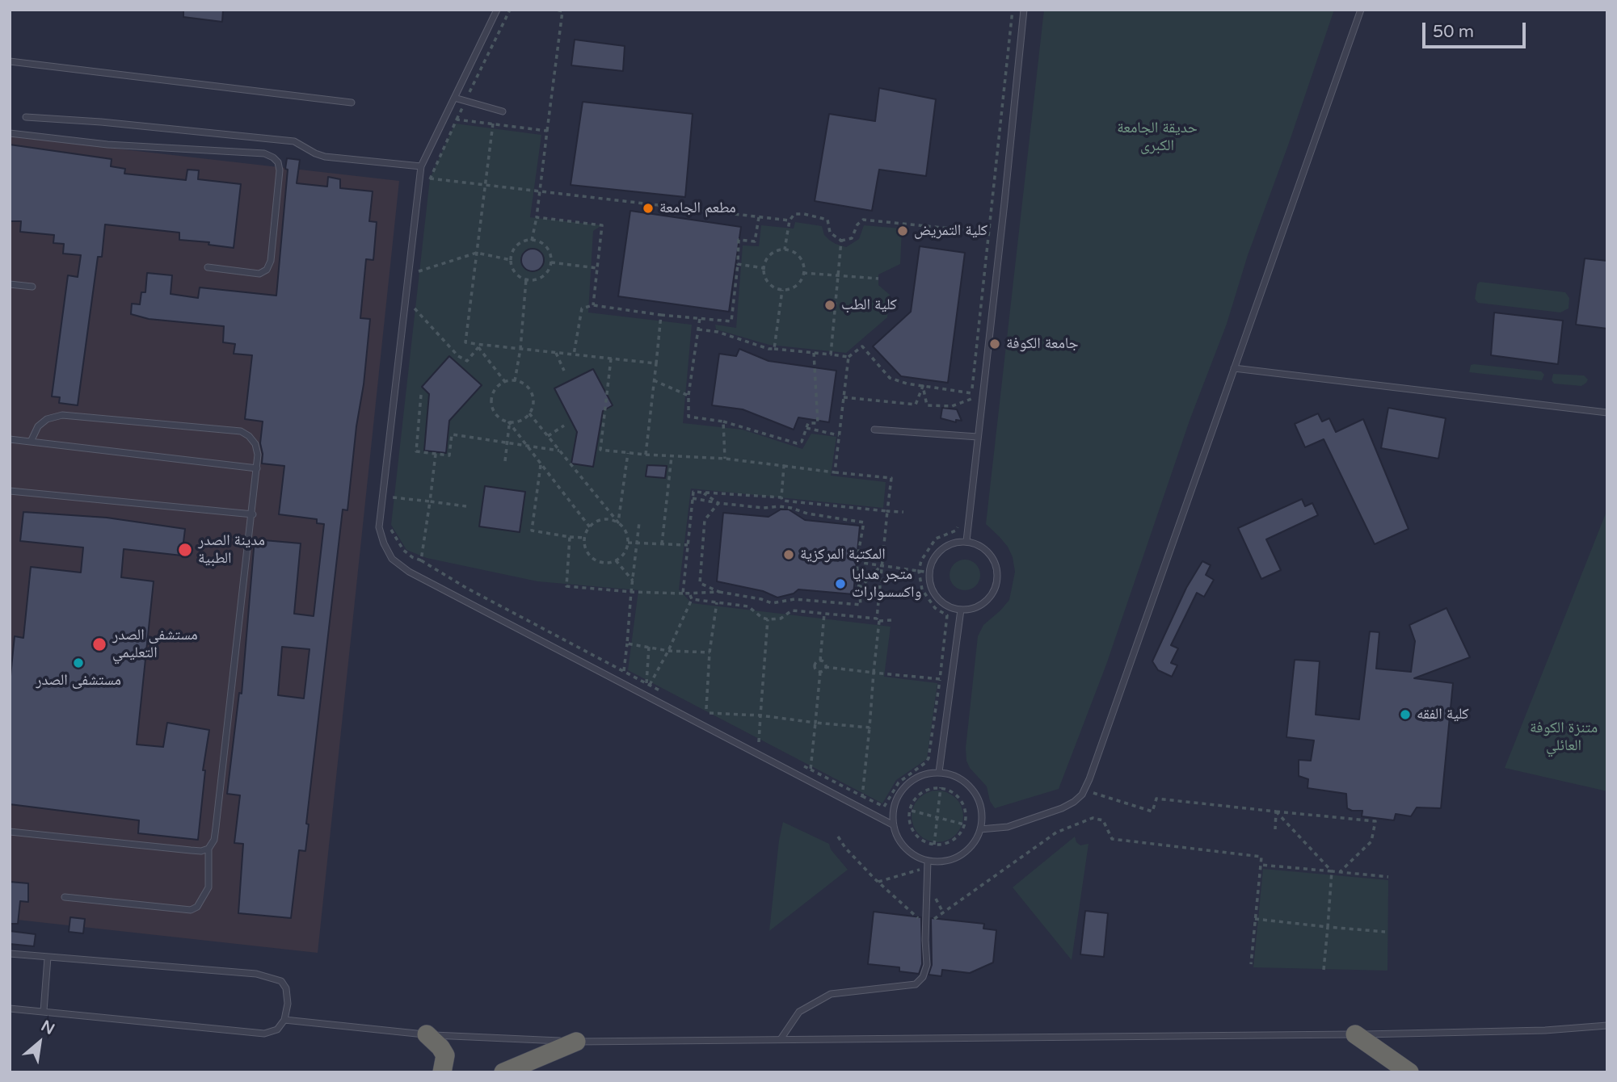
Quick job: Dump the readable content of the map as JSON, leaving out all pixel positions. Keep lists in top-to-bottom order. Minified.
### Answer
{"parks":["حديقة الجامعة الكبرى","متنزة الكوفة العائلي"],"places":["مطعم الجامعة","كلية التمريض","كلية الطب","جامعة الكوفة","مدينة الصدر الطبية","المكتبة المركزية","متجر هدايا واكسسوارات","مستشفى الصدر التعليمي","مستشفى الصدر","كلية الفقه"],"scale_bar":"50 m","north":"top right"}
